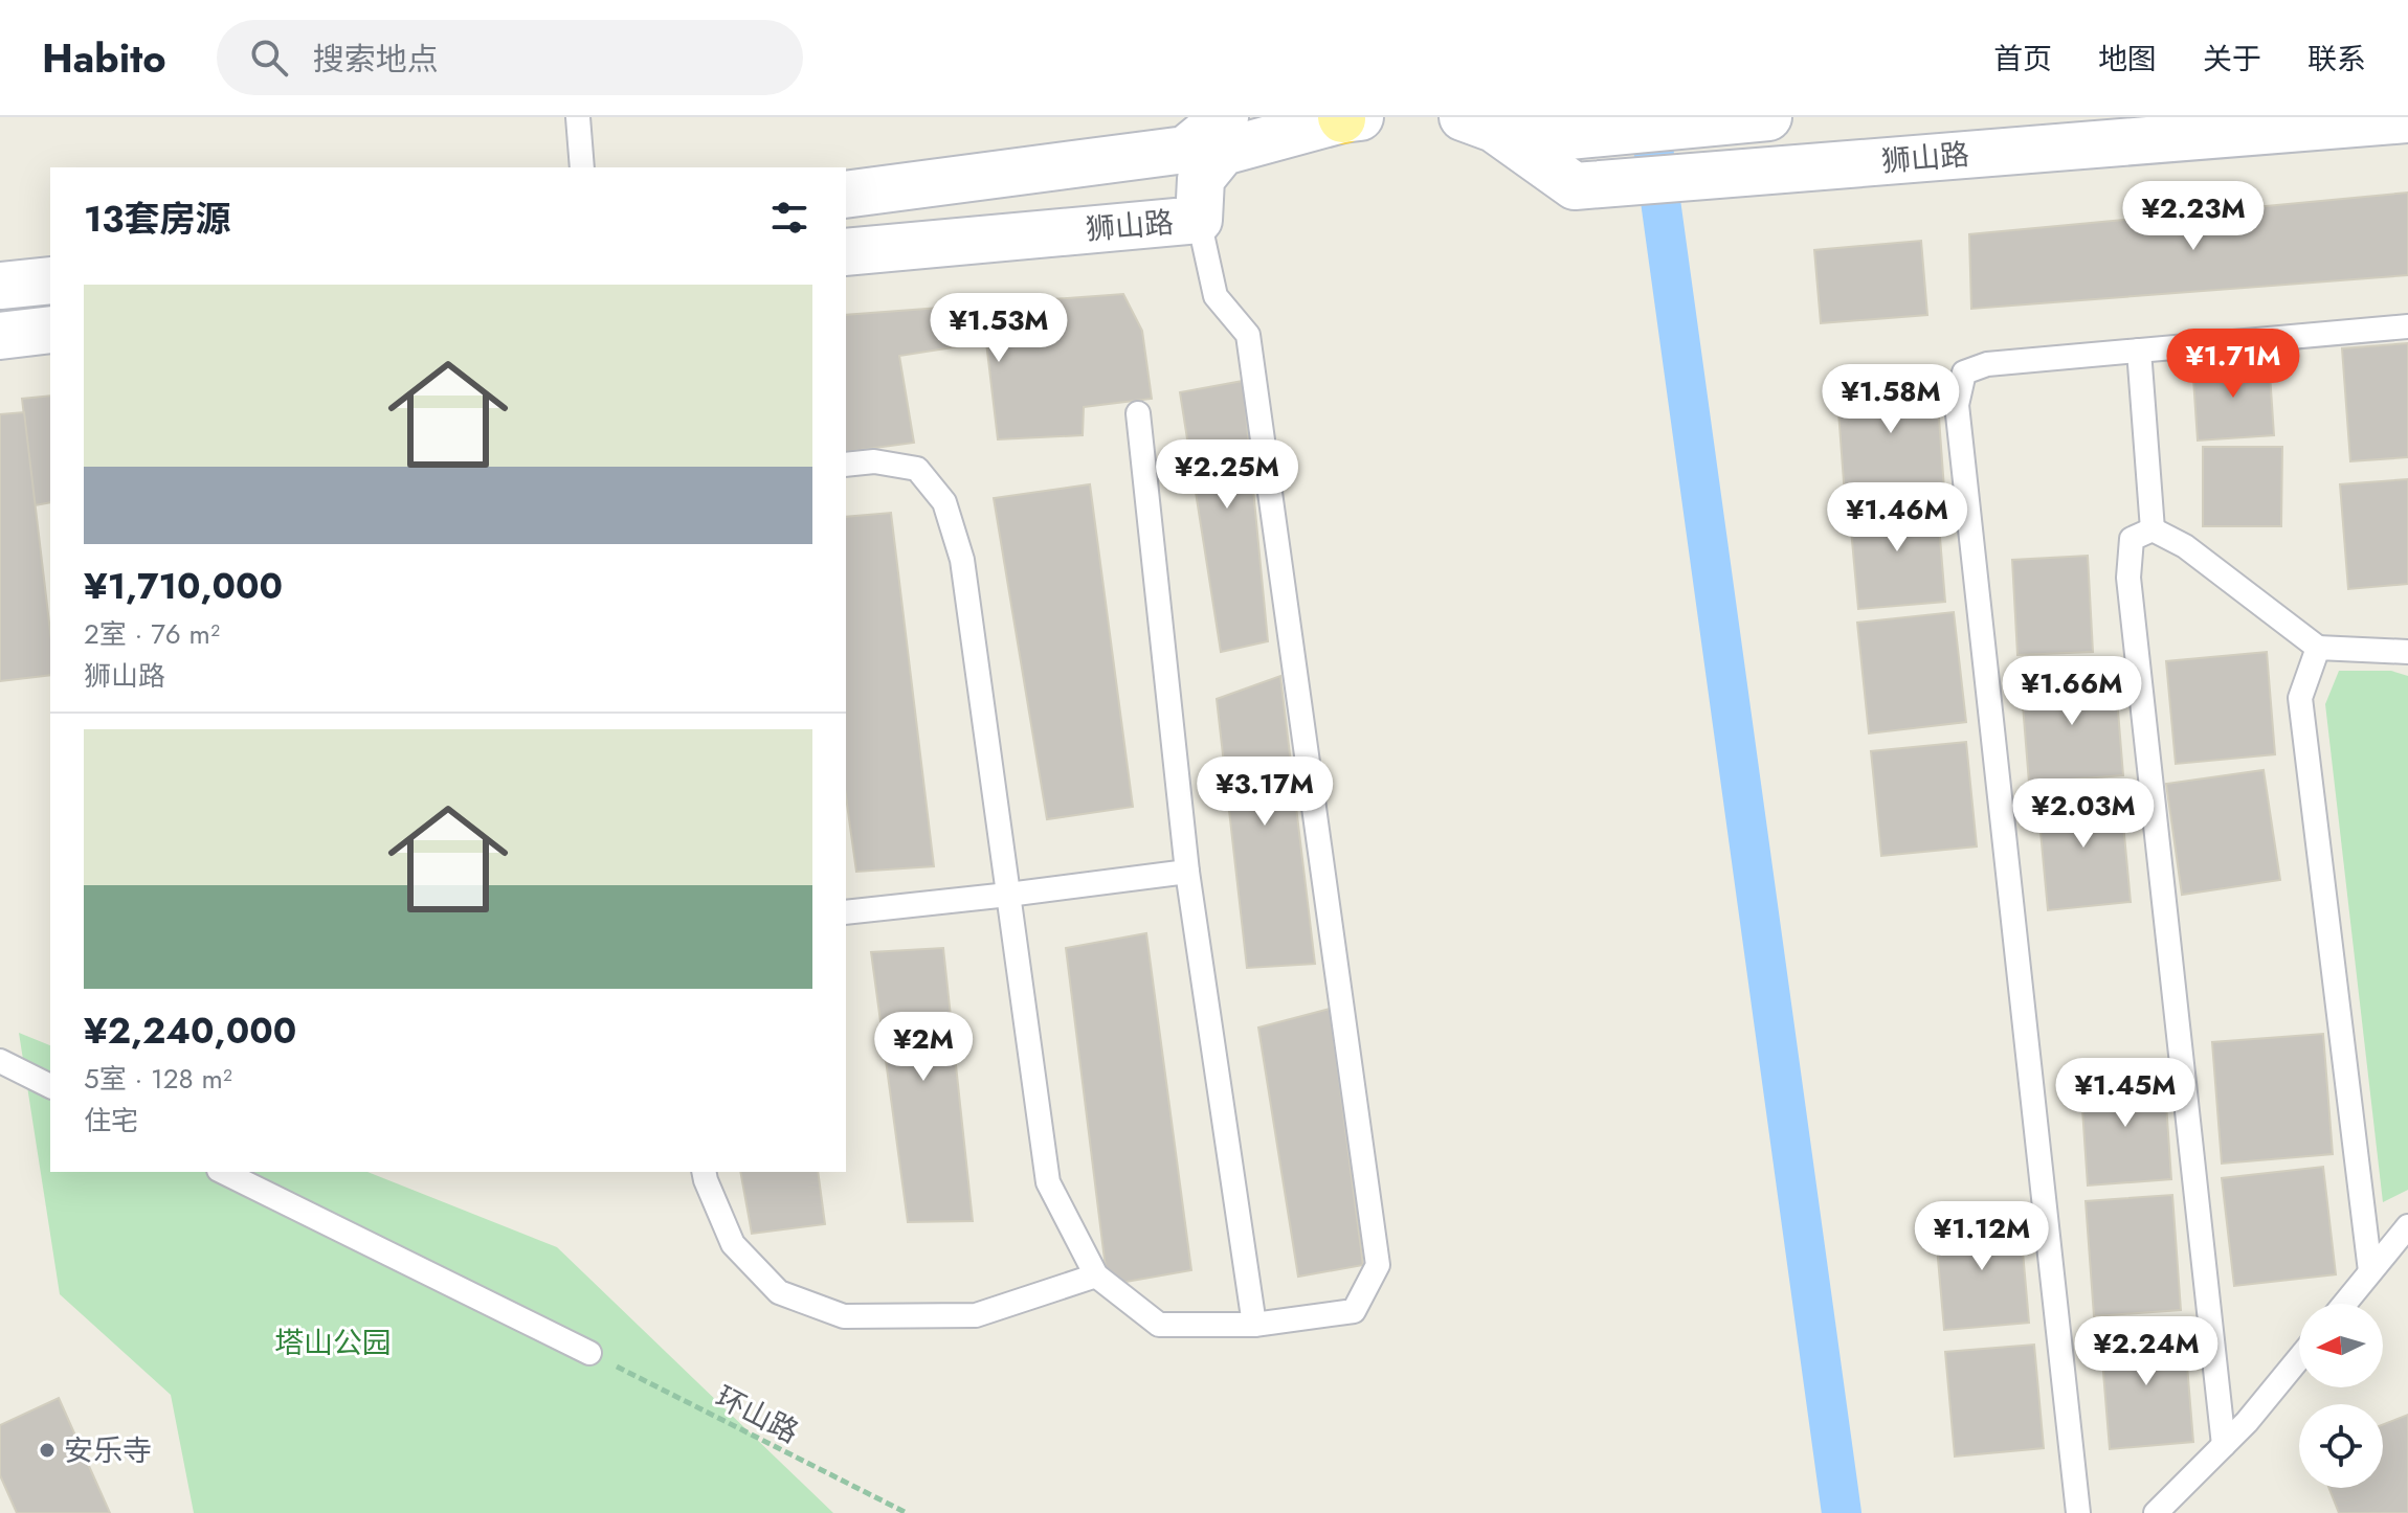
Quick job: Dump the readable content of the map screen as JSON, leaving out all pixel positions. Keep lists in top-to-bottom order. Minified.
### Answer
{"streets":{"main road":["狮山路"],"path":["环山路"]},"parks":["塔山公园"],"places":["安乐寺"],"north":"left","page":{"header":"Habito","search":"搜索地点","nav":["首页","地图","关于","联系"],"heading":"13套房源","price":["¥2.23M","¥1.53M","¥1.71M","¥1.58M","¥2.25M","¥1.46M","¥1.66M","¥3.17M","¥2.03M","¥2M","¥1.45M","¥1.12M","¥2.24M"],"list":[{"name":"¥1,710,000","note":"2室 · 76 m² · 狮山路"},{"name":"¥2,240,000","note":"5室 · 128 m² · 住宅"}]}}
